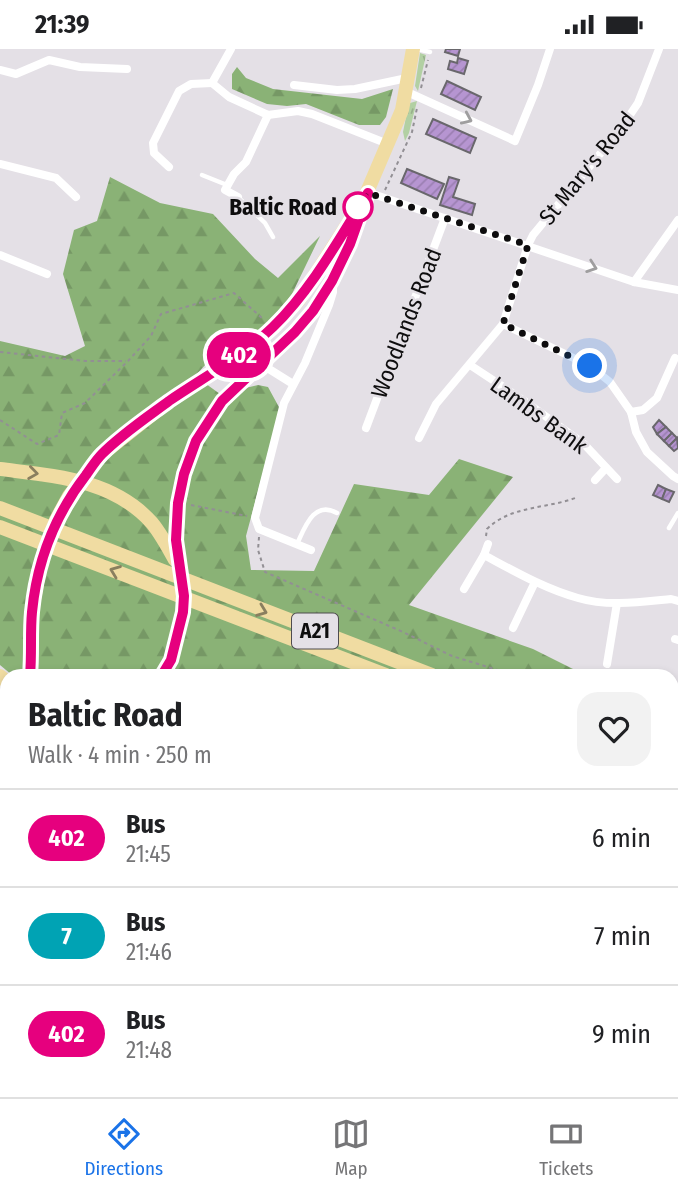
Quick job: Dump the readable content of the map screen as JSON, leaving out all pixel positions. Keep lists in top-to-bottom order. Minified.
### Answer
{"streets":{"highway":["A21"],"street":["St Mary's Road","Woodlands Road","Lambs Bank"]},"places":["Baltic Road"],"lines":["bus line 402"],"page":{"status":"21:39","on_map":"402","heading":["Baltic Road","Walk · 4 min · 250 m"],"list":[{"mark":"402","name":"Bus","note":"21:45","value":"6 min"},{"mark":"7","name":"Bus","note":"21:46","value":"7 min"},{"mark":"402","name":"Bus","note":"21:48","value":"9 min"}],"tabs":["Directions","Map","Tickets"]}}
